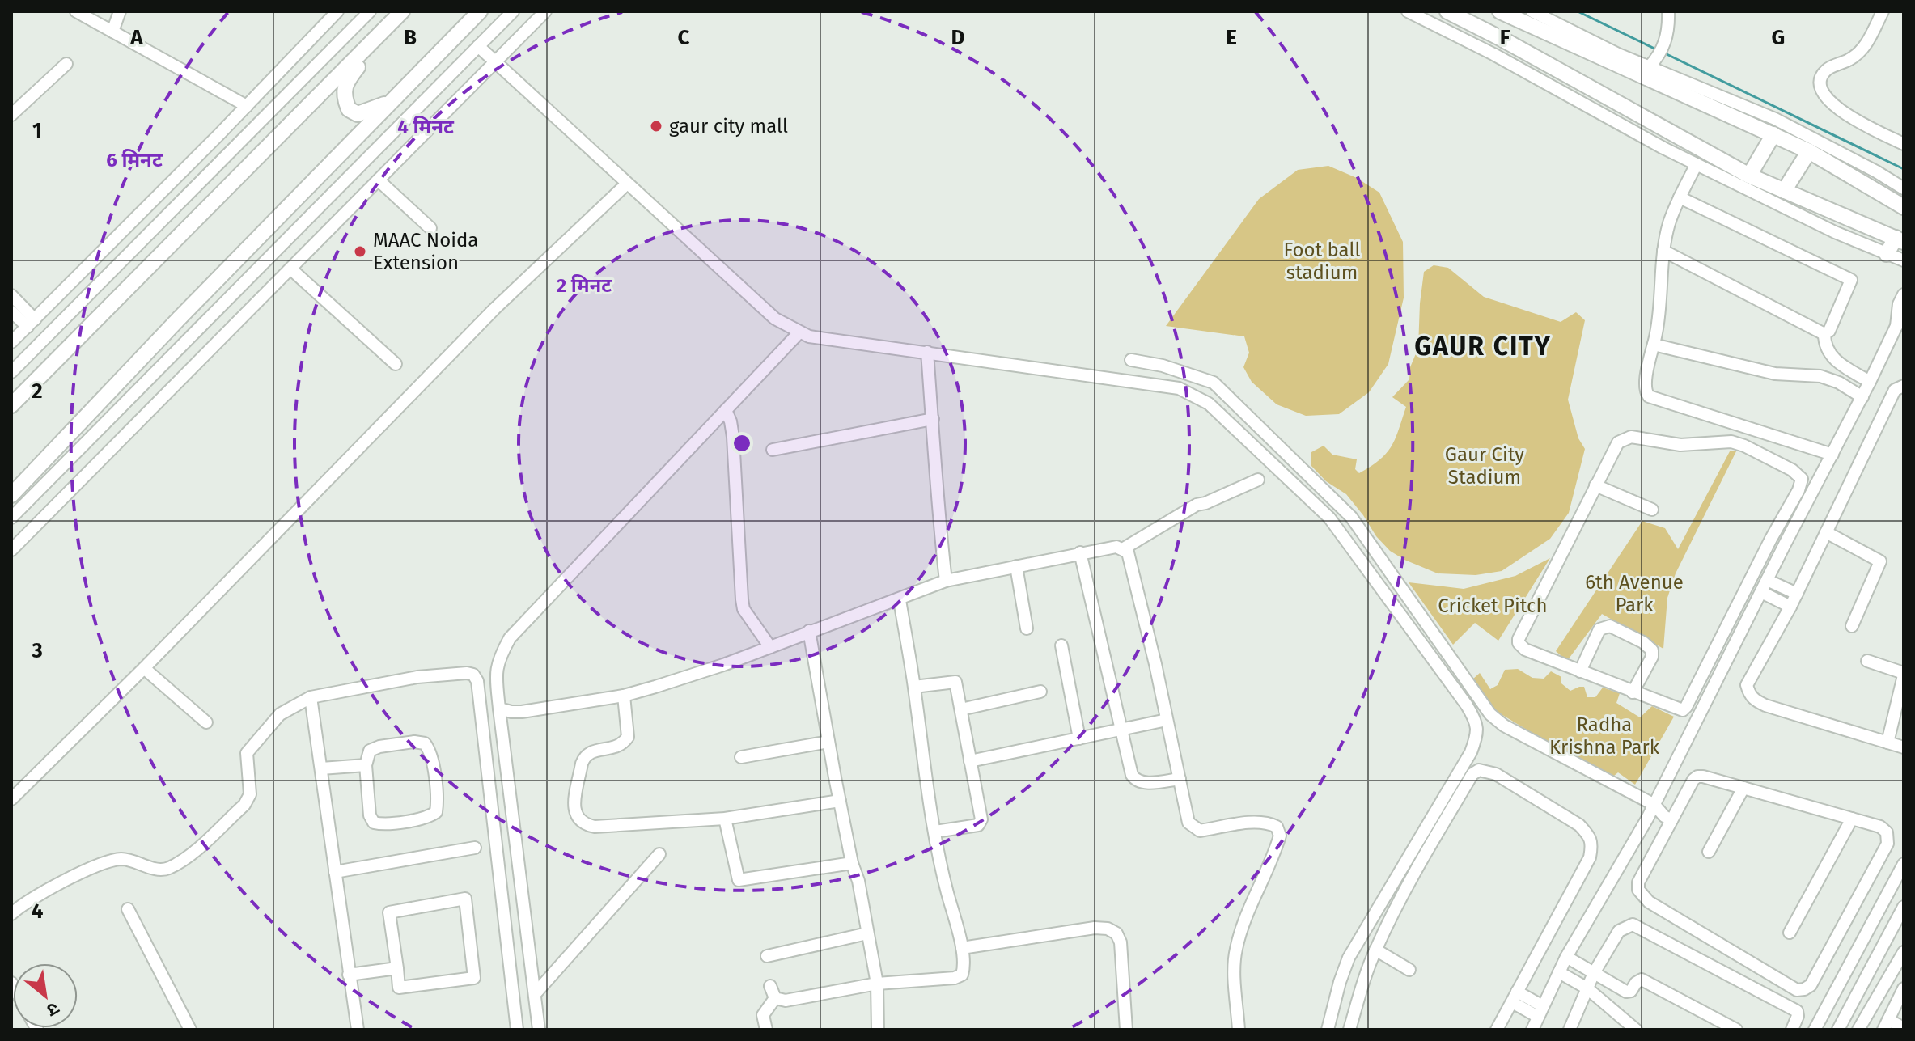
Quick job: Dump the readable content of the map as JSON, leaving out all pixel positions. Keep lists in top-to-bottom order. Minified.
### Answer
{"districts":["GAUR CITY"],"parks":["Foot ball stadium","Gaur City Stadium","6th Avenue Park","Cricket Pitch","Radha Krishna Park"],"places":["gaur city mall","MAAC Noida Extension"],"north":"bottom right","grid":{"columns":["A","B","C","D","E","F","G"],"rows":["1","2","3","4"]},"rings":["4 मिनट","6 मिनट","2 मिनट"]}
